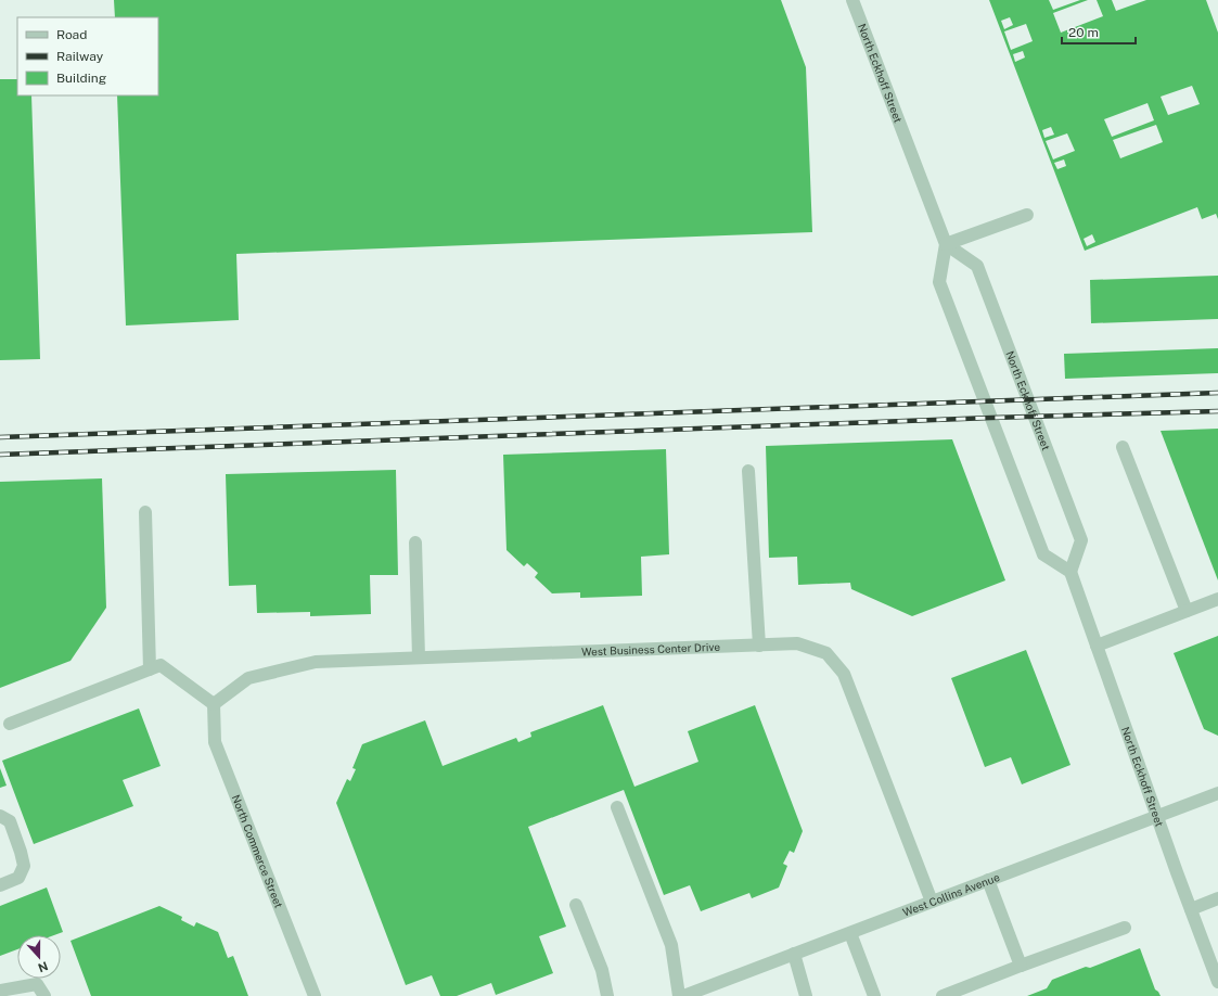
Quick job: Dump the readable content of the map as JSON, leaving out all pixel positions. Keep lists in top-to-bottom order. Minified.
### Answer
{"streets":{"street":["North Eckhoff Street","West Business Center Drive","North Commerce Street","West Collins Avenue"]},"crossings":[["North Eckhoff Street","West Collins Avenue"],["West Business Center Drive","North Commerce Street"],["West Business Center Drive","West Collins Avenue"]],"legend":["Road","Railway","Building"],"scale_bar":"20 m","north":"bottom"}
